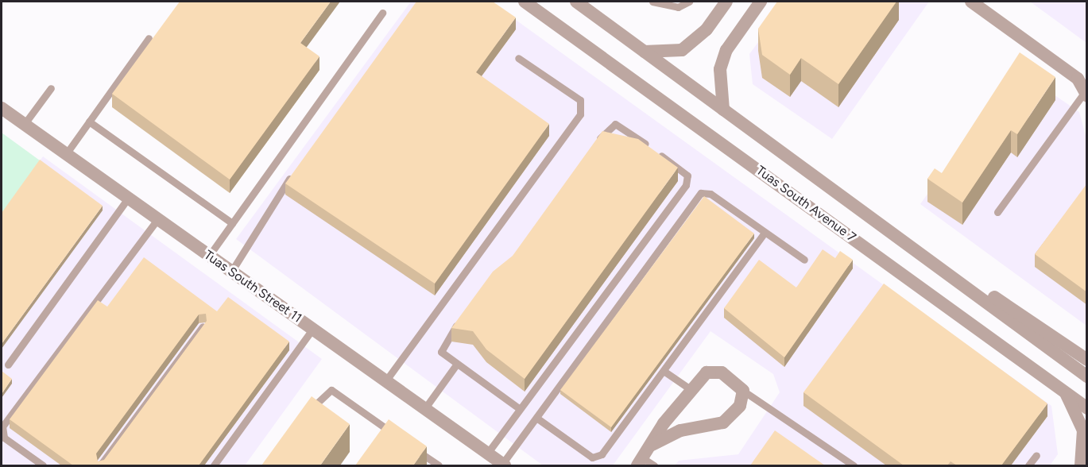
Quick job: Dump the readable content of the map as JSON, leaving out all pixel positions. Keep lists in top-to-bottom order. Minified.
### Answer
{"streets":{"street":["Tuas South Avenue 7","Tuas South Street 11"]}}
